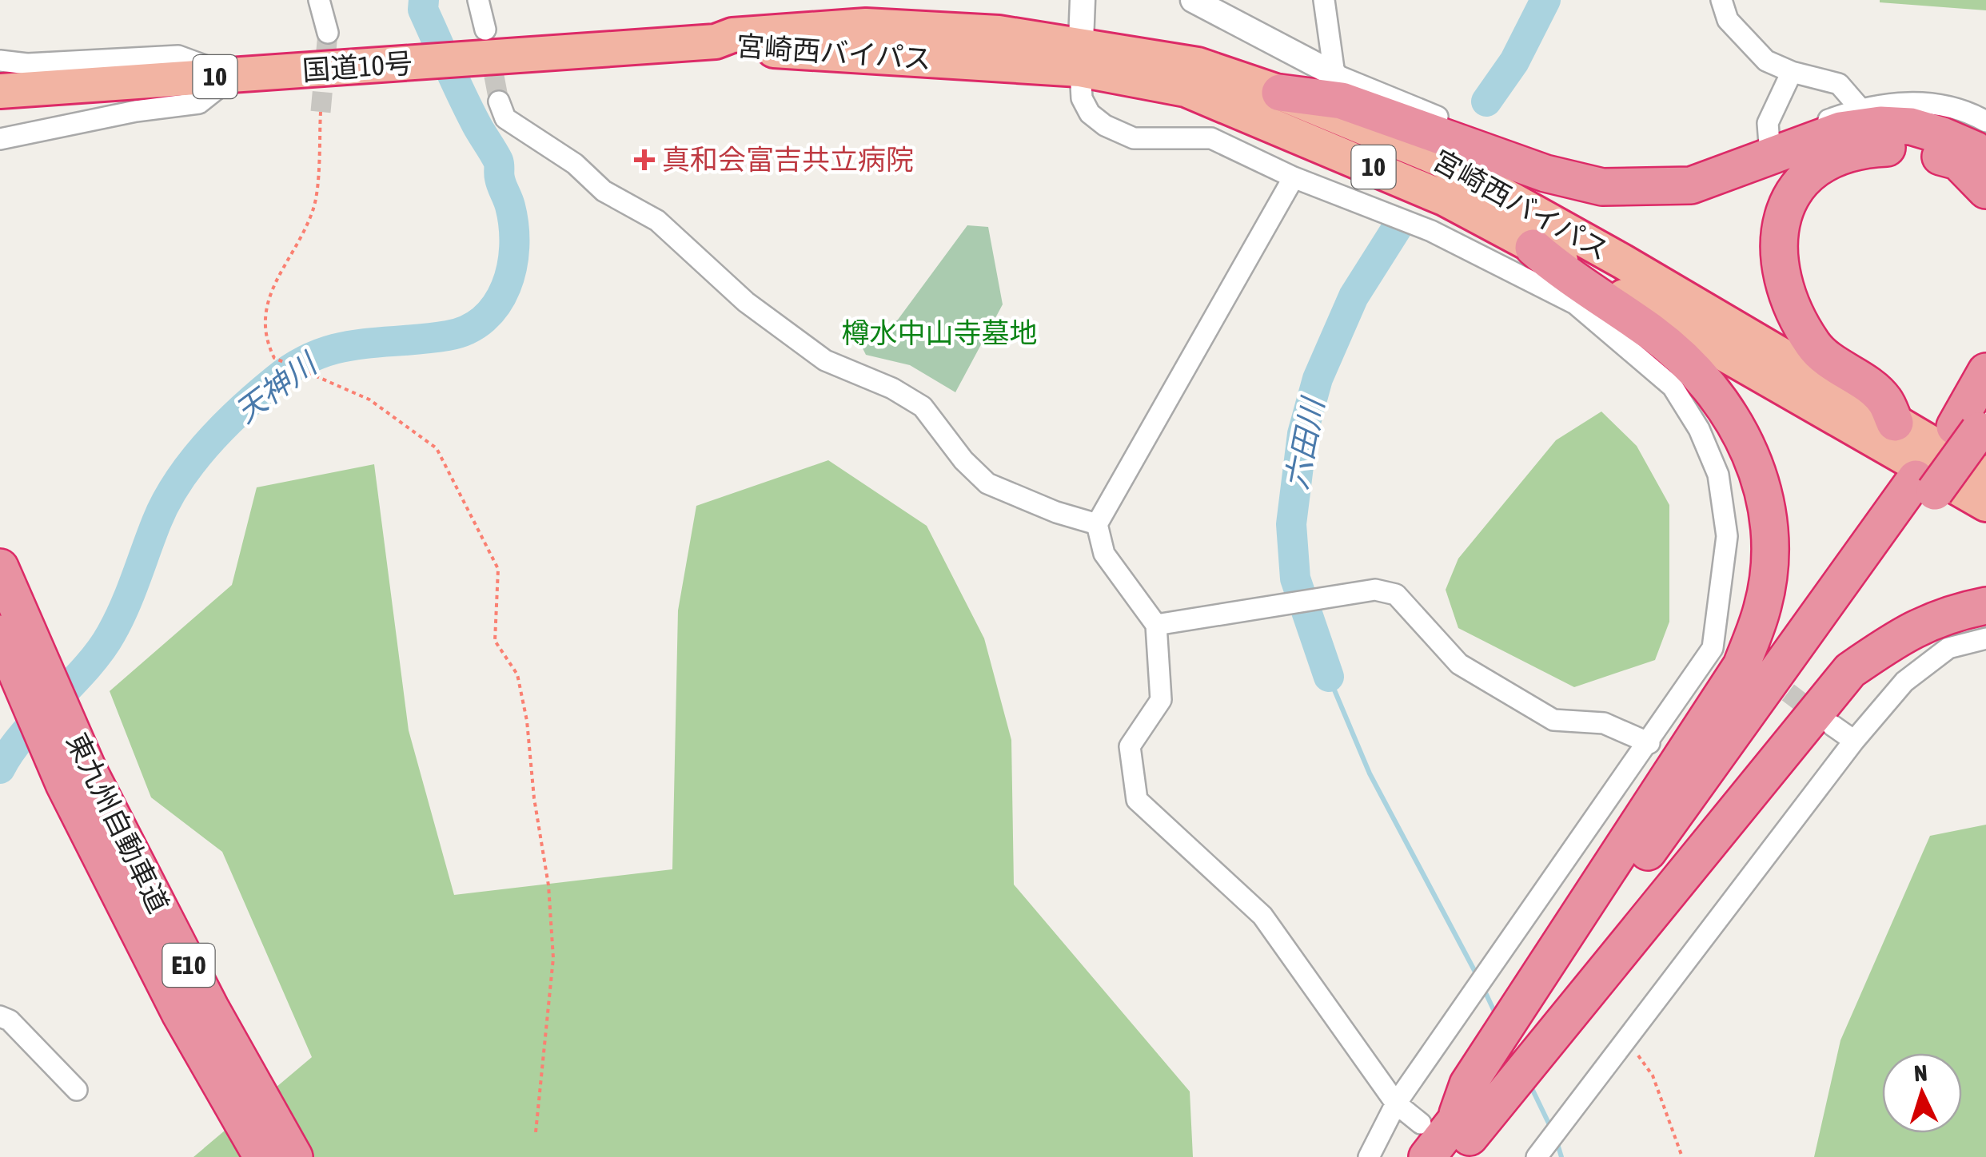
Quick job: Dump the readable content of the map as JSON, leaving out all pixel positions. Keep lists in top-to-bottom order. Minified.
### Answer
{"streets":{"highway":["宮崎西バイパス","国道10号","10","東九州自動車道","E10"]},"crossings":[["宮崎西バイパス","国道10号"]],"water":["天神川","六田川"],"parks":["樽水中山寺墓地"],"places":{"health":["真和会富吉共立病院"]},"north":"top"}
